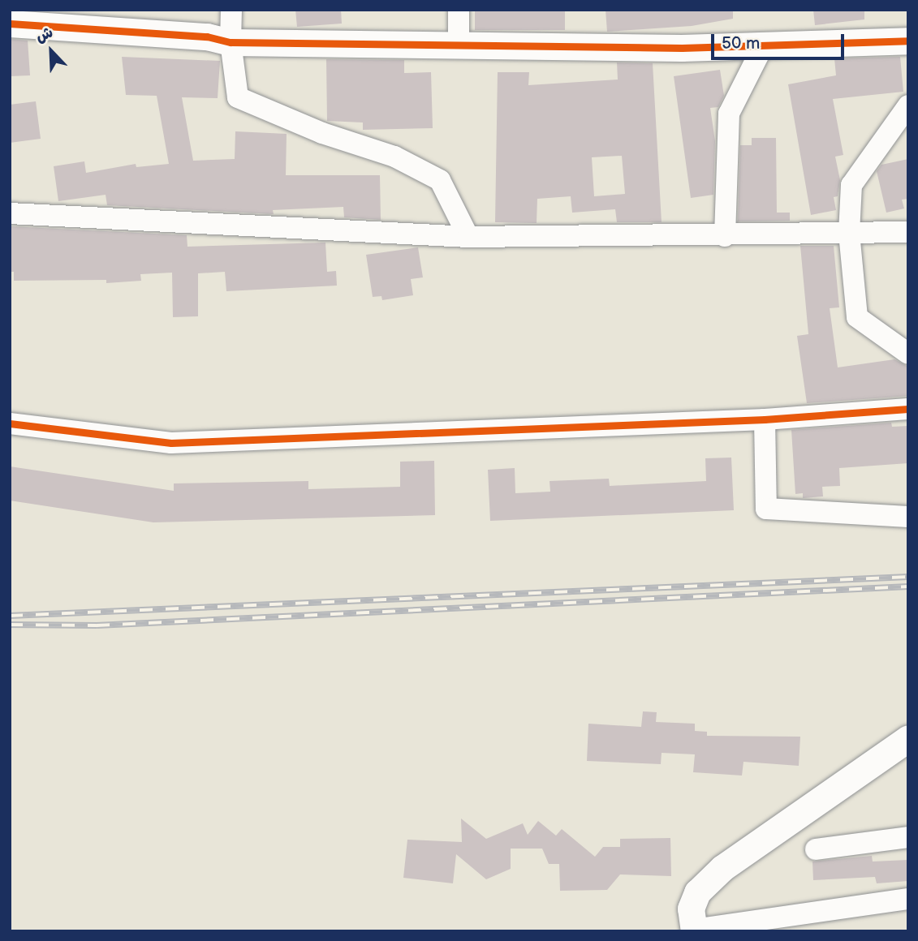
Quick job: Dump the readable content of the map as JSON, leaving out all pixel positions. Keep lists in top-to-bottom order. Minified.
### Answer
{"scale_bar":"50 m","north":"top left"}
